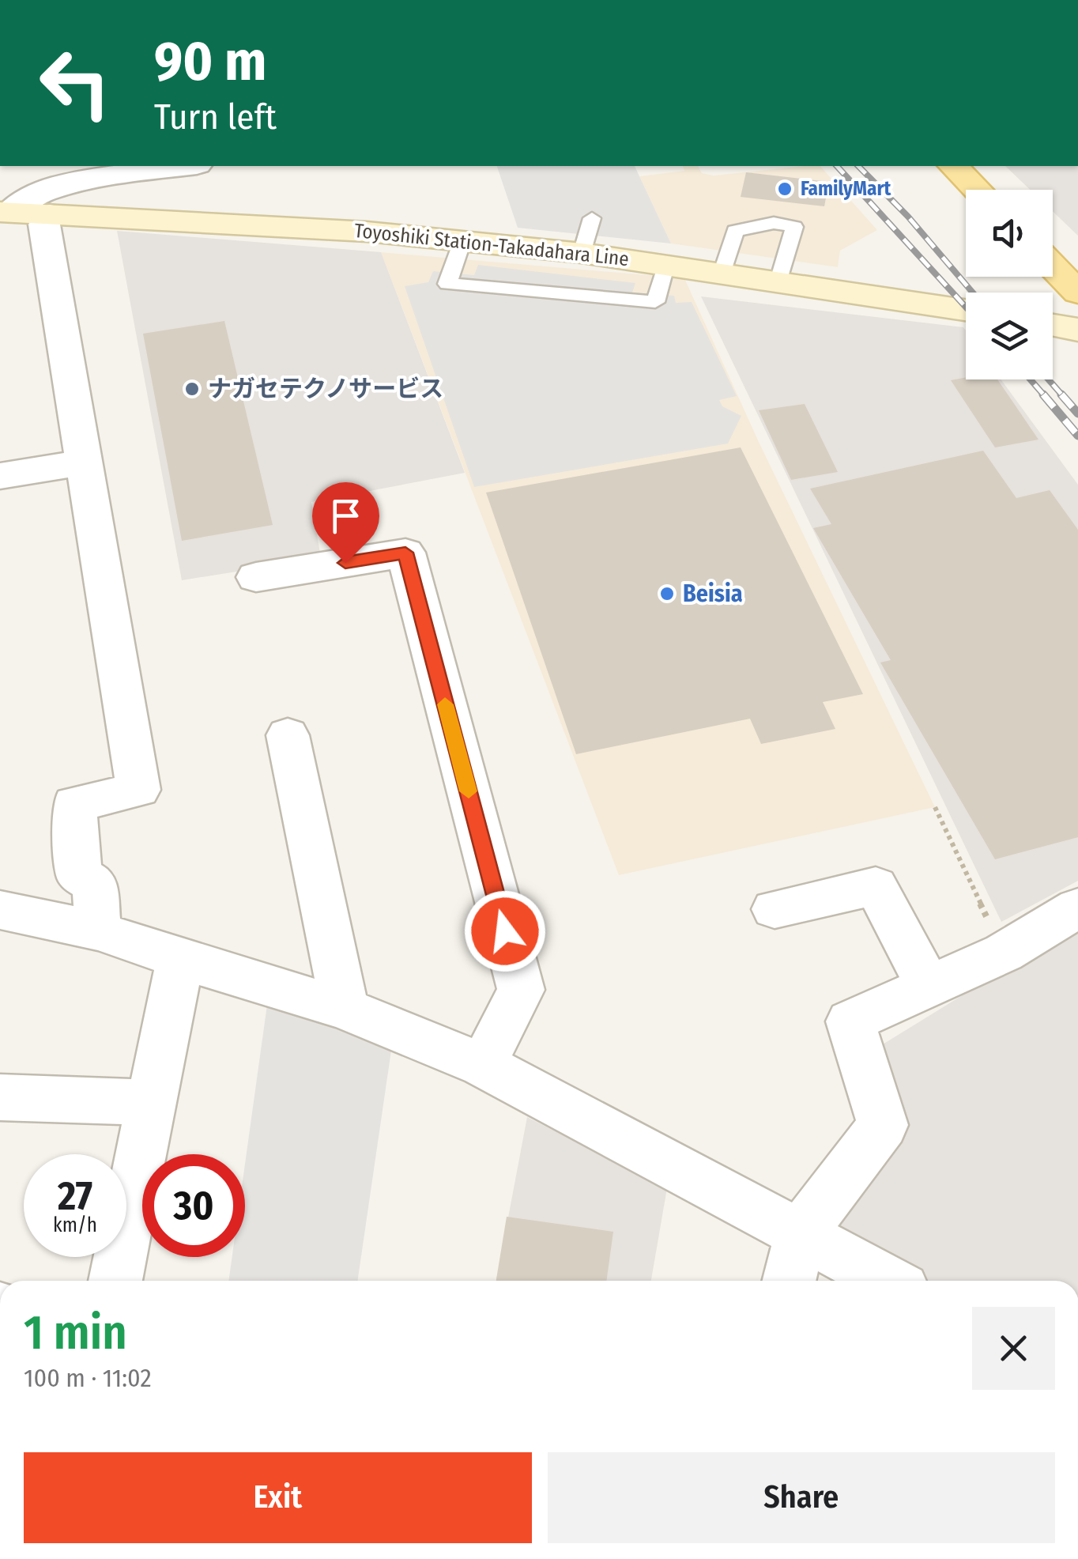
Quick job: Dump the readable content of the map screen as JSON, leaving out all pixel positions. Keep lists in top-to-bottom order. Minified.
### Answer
{"streets":{"main road":["Toyoshiki Station-Takadahara Line"]},"places":["FamilyMart","ナガセテクノサービス","Beisia"],"page":{"turn":["90 m","Turn left"],"speed":"27 km/h","limit":"30","heading":["1 min","100 m · 11:02"],"buttons":["Exit","Share"]}}
